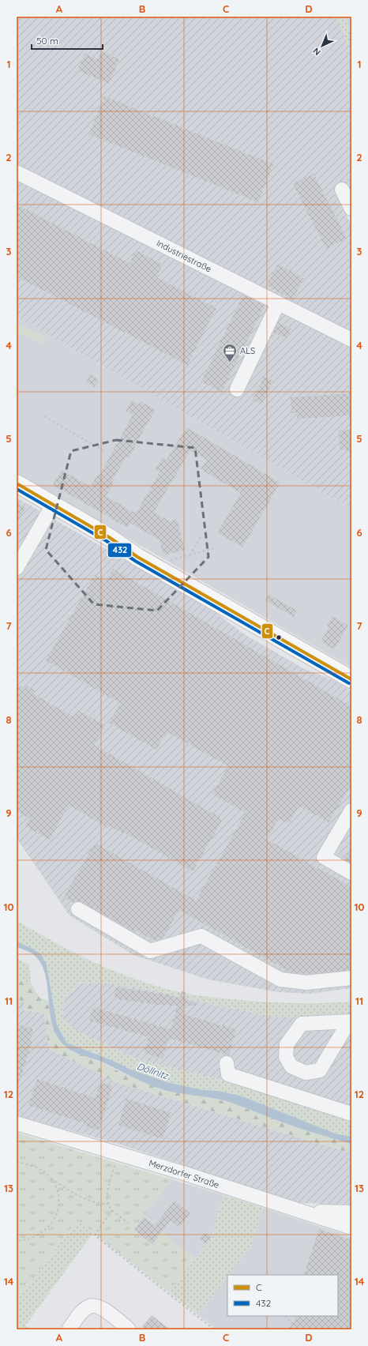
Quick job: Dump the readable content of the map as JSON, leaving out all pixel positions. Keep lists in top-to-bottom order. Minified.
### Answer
{"streets":{"street":["Industriestraße","Merzdorfer Straße"]},"water":["Döllnitz"],"places":{"office":["ALS"]},"lines":["transit line C","transit line 432"],"legend":["C","432"],"scale_bar":"50 m","north":"bottom left","grid":{"columns":["A","B","C","D"],"rows":["1","2","3","4","5","6","7","8","9","10","11","12","13","14"]}}
